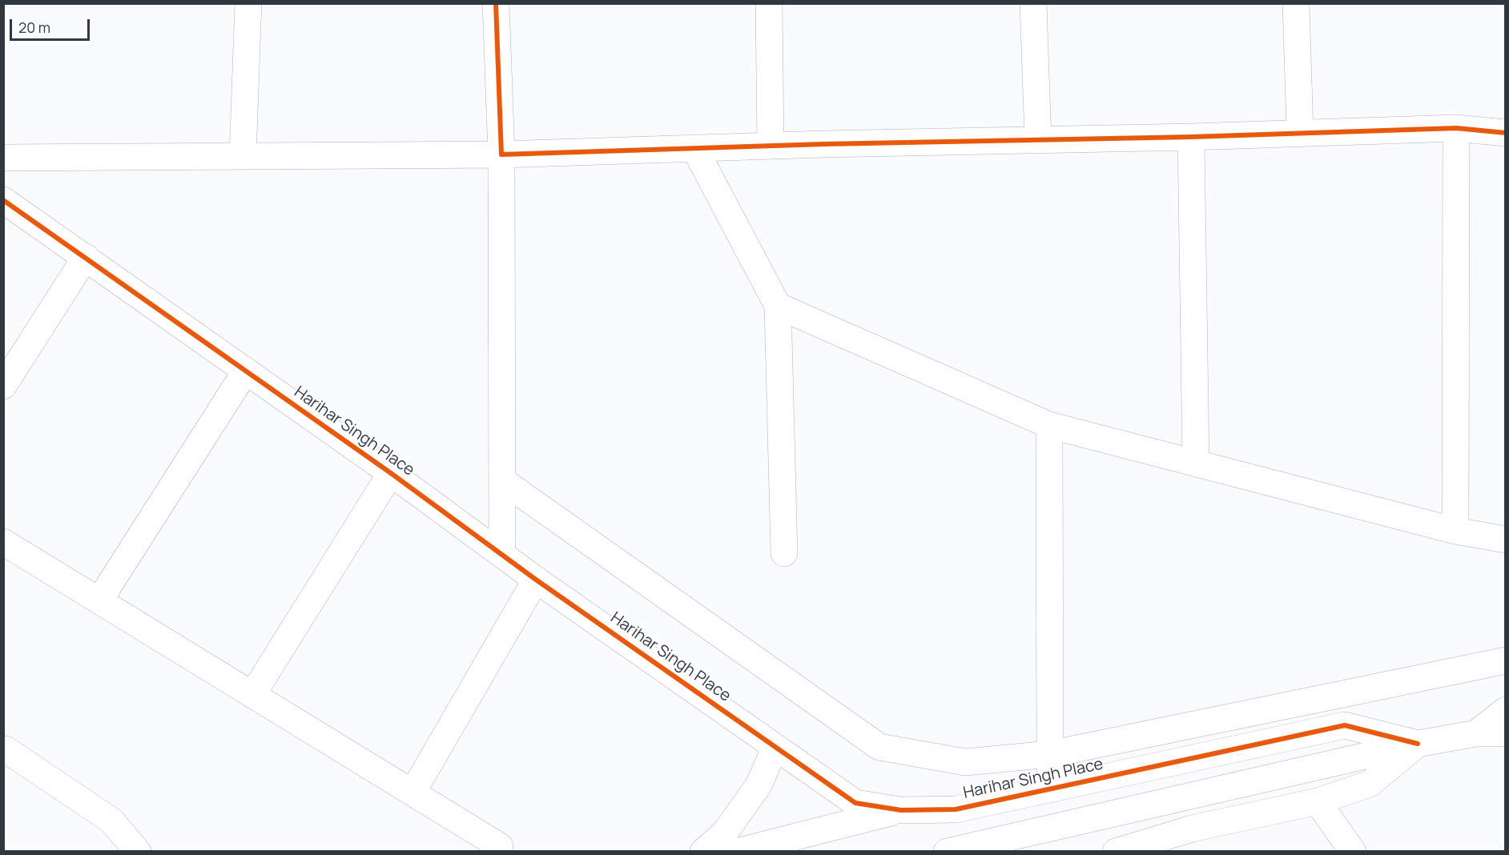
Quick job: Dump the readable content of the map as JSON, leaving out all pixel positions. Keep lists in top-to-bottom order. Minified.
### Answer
{"streets":{"street":["Harihar Singh Place"]},"scale_bar":"20 m"}
